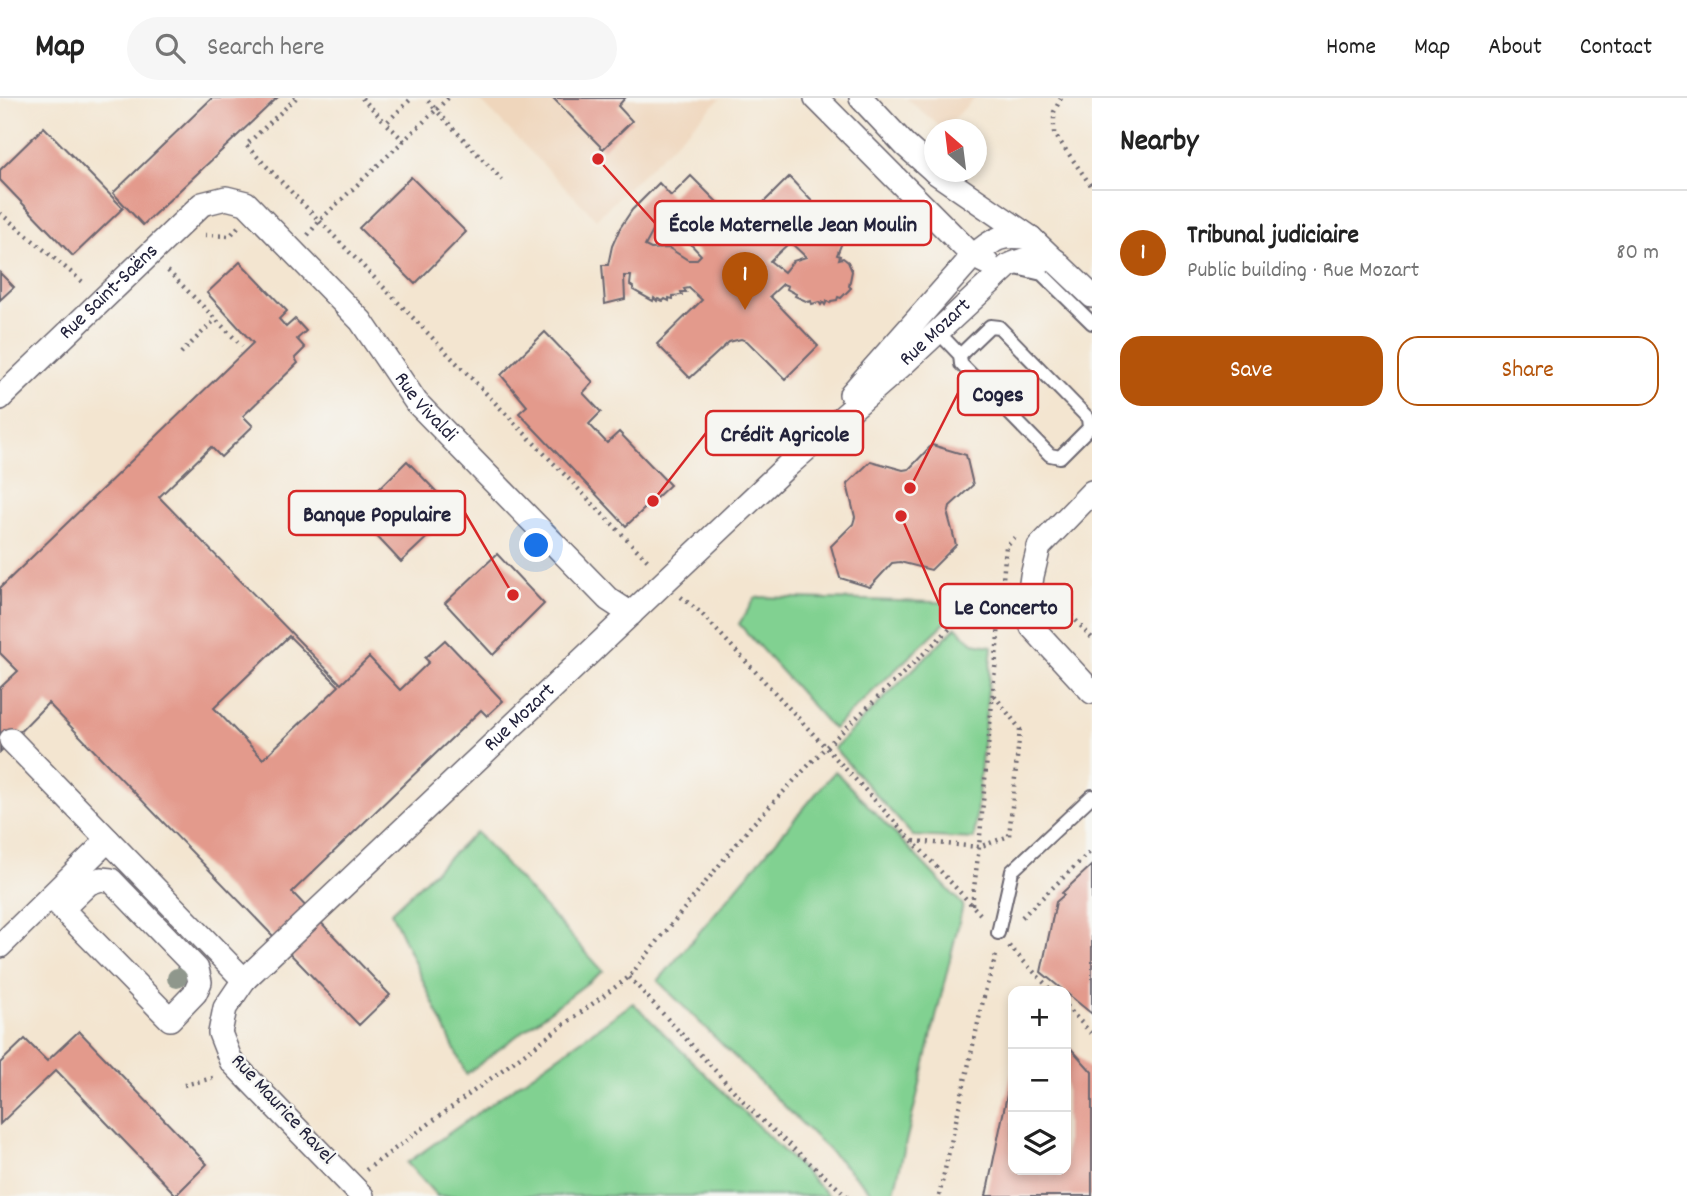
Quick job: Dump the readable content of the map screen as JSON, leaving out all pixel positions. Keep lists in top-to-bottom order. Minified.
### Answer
{"streets":{"street":["Rue Saint-Saëns","Rue Mozart","Rue Vivaldi","Rue Maurice Ravel"]},"crossings":[["Rue Saint-Saëns","Rue Vivaldi"],["Rue Mozart","Rue Vivaldi"],["Rue Mozart","Rue Maurice Ravel"]],"places":["École Maternelle Jean Moulin","Coges","Crédit Agricole","Le Concerto","Banque Populaire"],"north":"top left","page":{"header":"Map","search":"Search here","nav":["Home","Map","About","Contact"],"heading":"Nearby","list":[{"mark":"1","name":"Tribunal judiciaire","note":"Public building · Rue Mozart","value":"80 m"}],"pins":"1","buttons":["Save","Share"],"map_buttons":["+","−"]}}
